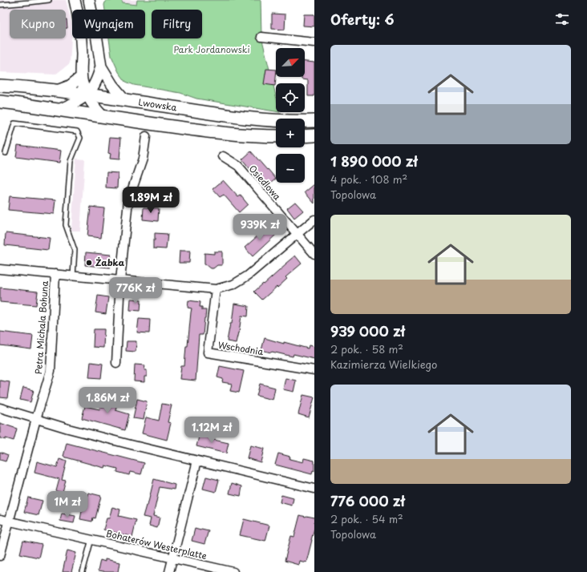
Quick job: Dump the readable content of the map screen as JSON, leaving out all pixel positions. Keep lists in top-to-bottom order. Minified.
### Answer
{"streets":{"main road":["Lwowska"],"street":["Osiedlowa","Petra Michala Bohuna","Wschodnia","Bohaterów Westerplatte"]},"crossings":[["Petra Michala Bohuna","Bohaterów Westerplatte"]],"parks":["Park Jordanowski"],"places":["Żabka"],"north":"top right","page":{"heading":"Oferty: 6","chip":["Kupno","Wynajem","Filtry"],"list":[{"name":"1 890 000 zł","note":"4 pok. · 108 m² · Topolowa"},{"name":"939 000 zł","note":"2 pok. · 58 m² · Kazimierza Wielkiego"},{"name":"776 000 zł","note":"2 pok. · 54 m² · Topolowa"}],"map_buttons":["+","−"],"price":["1.89M zł","939K zł","776K zł","1.86M zł","1.12M zł","1M zł"]}}
